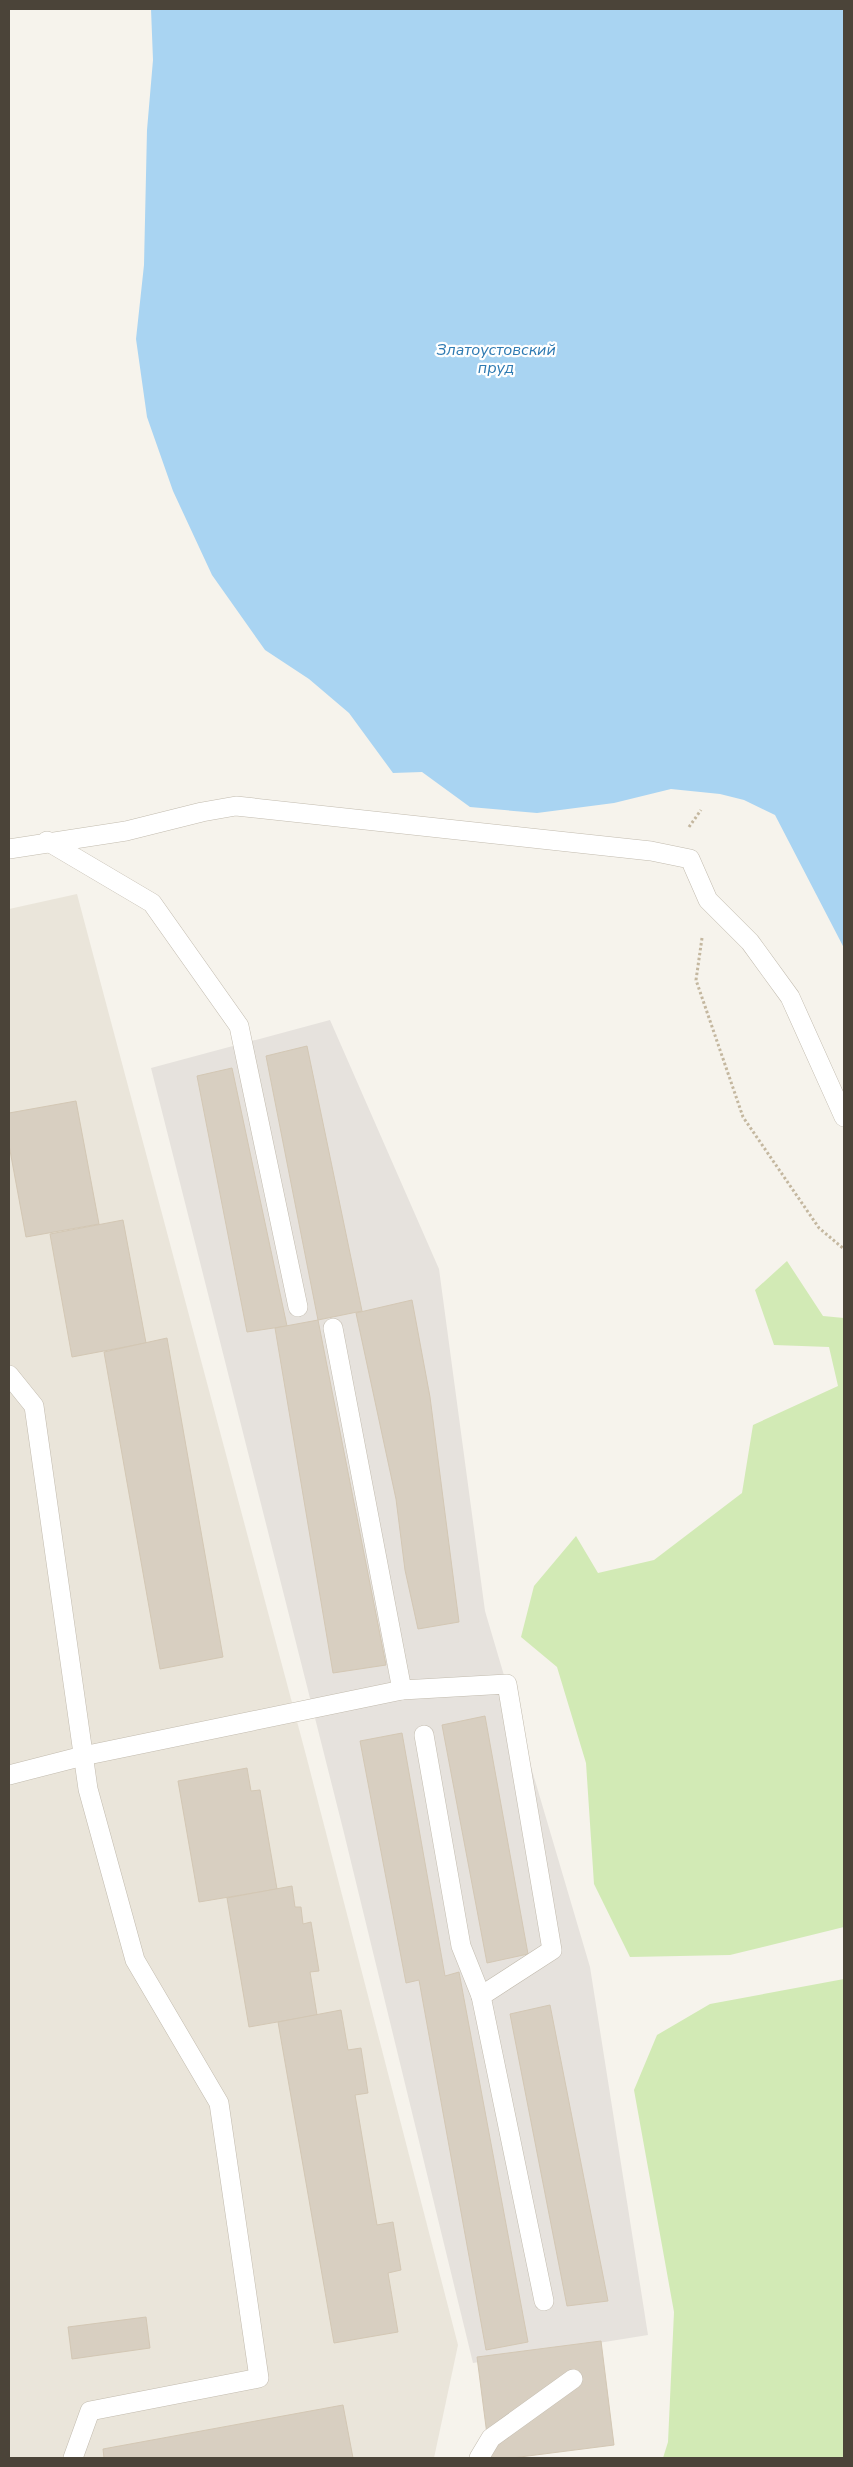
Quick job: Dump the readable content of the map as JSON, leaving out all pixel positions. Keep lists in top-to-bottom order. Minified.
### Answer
{"water":["Златоустовский пруд"]}
